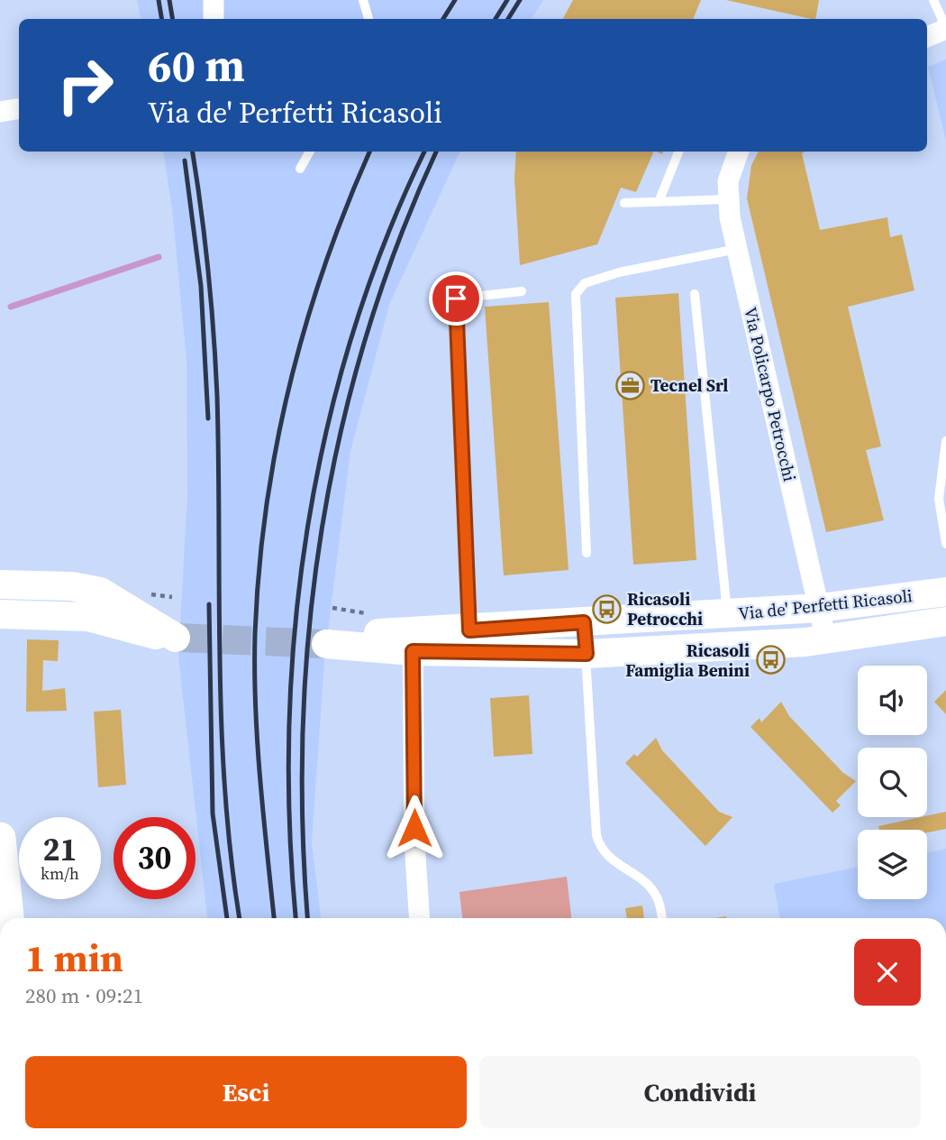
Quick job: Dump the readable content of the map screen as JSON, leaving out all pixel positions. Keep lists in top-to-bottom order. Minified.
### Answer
{"streets":{"main road":["Via de' Perfetti Ricasoli"],"street":["Via Policarpo Petrocchi"]},"crossings":[["Via Policarpo Petrocchi","Via de' Perfetti Ricasoli"]],"places":{"office":["Tecnel Srl"],"bus stop":["Ricasoli Petrocchi","Ricasoli Famiglia Benini"]},"page":{"turn":["60 m","Via de' Perfetti Ricasoli"],"speed":"21 km/h","limit":"30","heading":["1 min","280 m · 09:21"],"buttons":["Esci","Condividi"]}}
